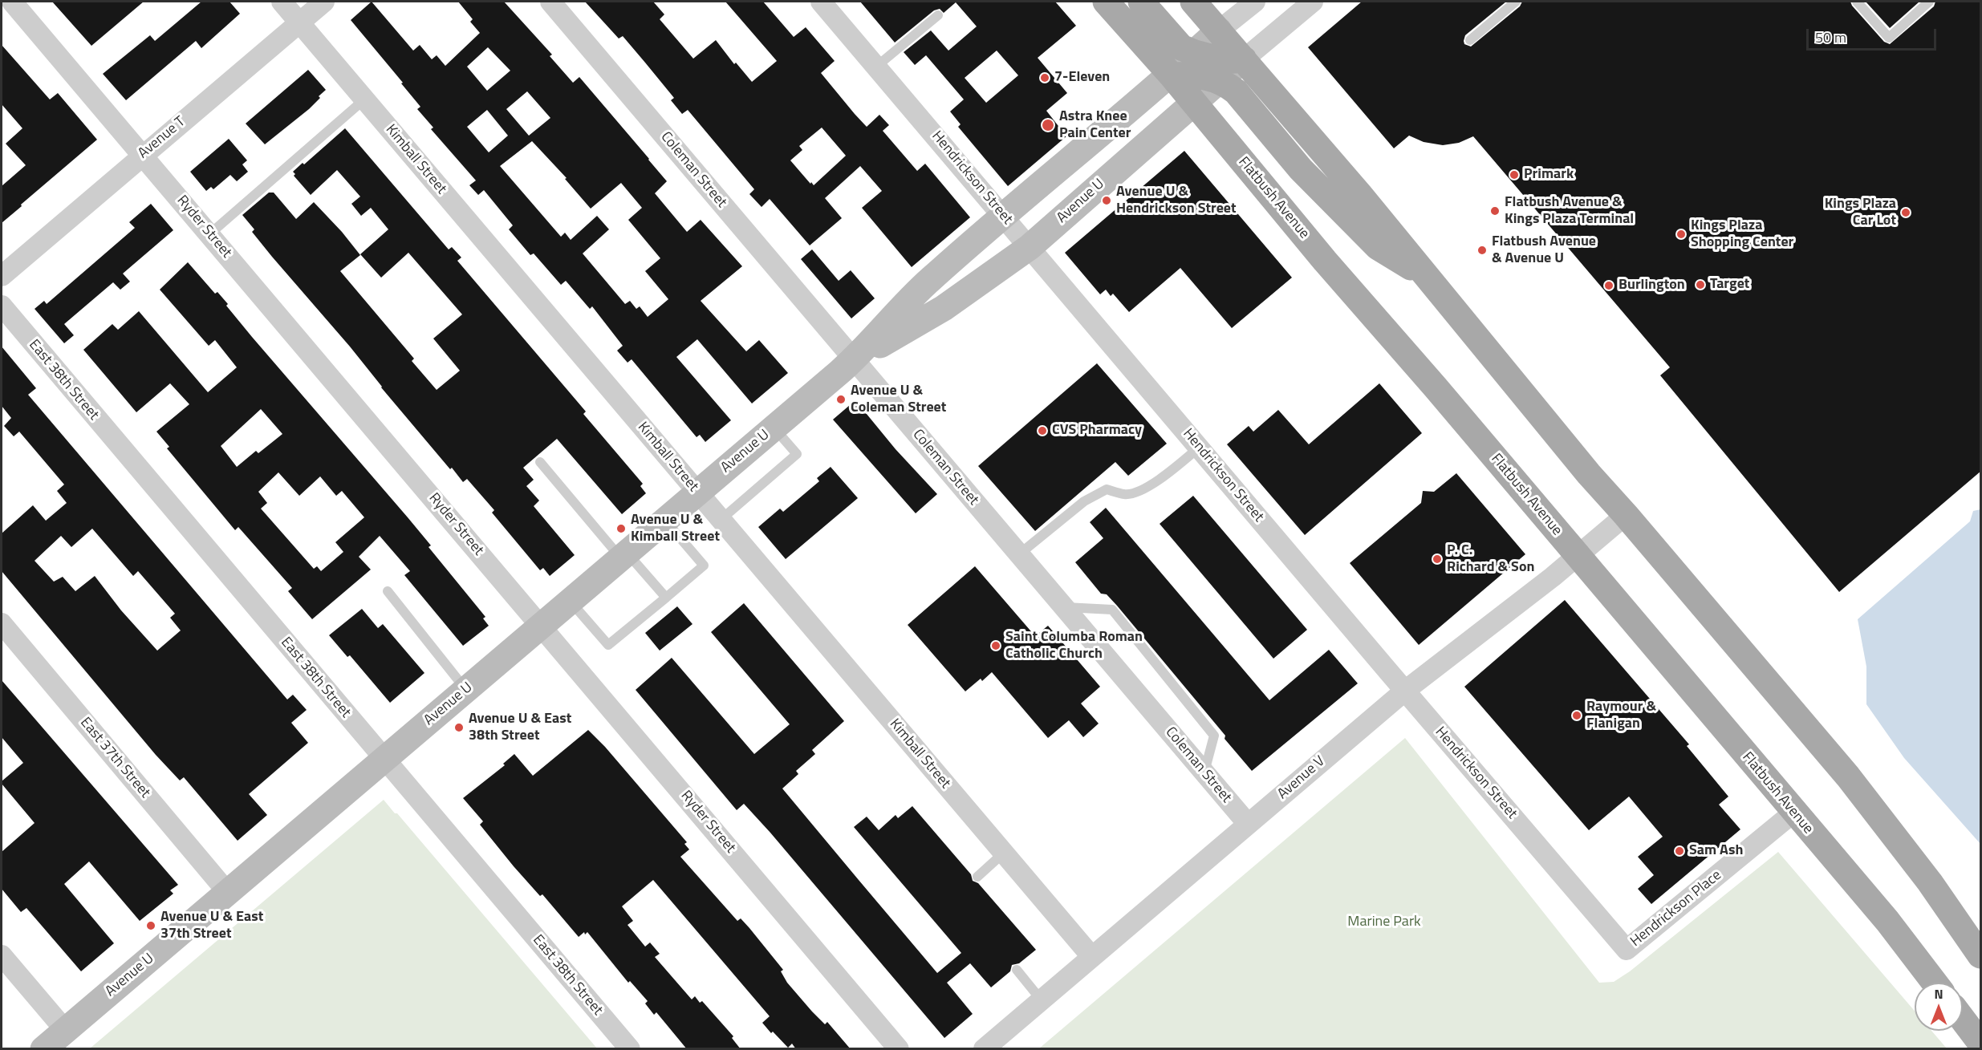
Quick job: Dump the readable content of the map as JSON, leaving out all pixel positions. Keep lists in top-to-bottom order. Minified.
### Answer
{"streets":{"main road":["Flatbush Avenue","Avenue U"],"street":["Avenue T","Kimball Street","Coleman Street","Hendrickson Street","Ryder Street","East 38th Street","East 37th Street","Avenue V","Hendrickson Place"]},"crossings":[["Avenue T","Kimball Street"],["Avenue T","Ryder Street"],["Kimball Street","Avenue U"],["Kimball Street","Avenue V"],["Coleman Street","Avenue U"],["Coleman Street","Avenue V"],["Hendrickson Street","Avenue U"],["Hendrickson Street","Avenue V"],["Hendrickson Street","Hendrickson Place"],["Flatbush Avenue","Avenue U"],["Flatbush Avenue","Avenue V"],["Flatbush Avenue","Hendrickson Place"],["Avenue U","Ryder Street"],["Avenue U","East 38th Street"],["Avenue U","East 37th Street"]],"parks":["Marine Park"],"places":["7-Eleven","Astra Knee Pain Center","Primark","Avenue U & Hendrickson Street","Flatbush Avenue & Kings Plaza Terminal","Kings Plaza Car Lot","Kings Plaza Shopping Center","Flatbush Avenue & Avenue U","Target","Burlington","Avenue U & Coleman Street","CVS Pharmacy","Avenue U & Kimball Street","P. C. Richard & Son","Saint Columba Roman Catholic Church","Raymour & Flanigan","Avenue U & East 38th Street","Sam Ash","Avenue U & East 37th Street"],"scale_bar":"50 m","north":"top"}
